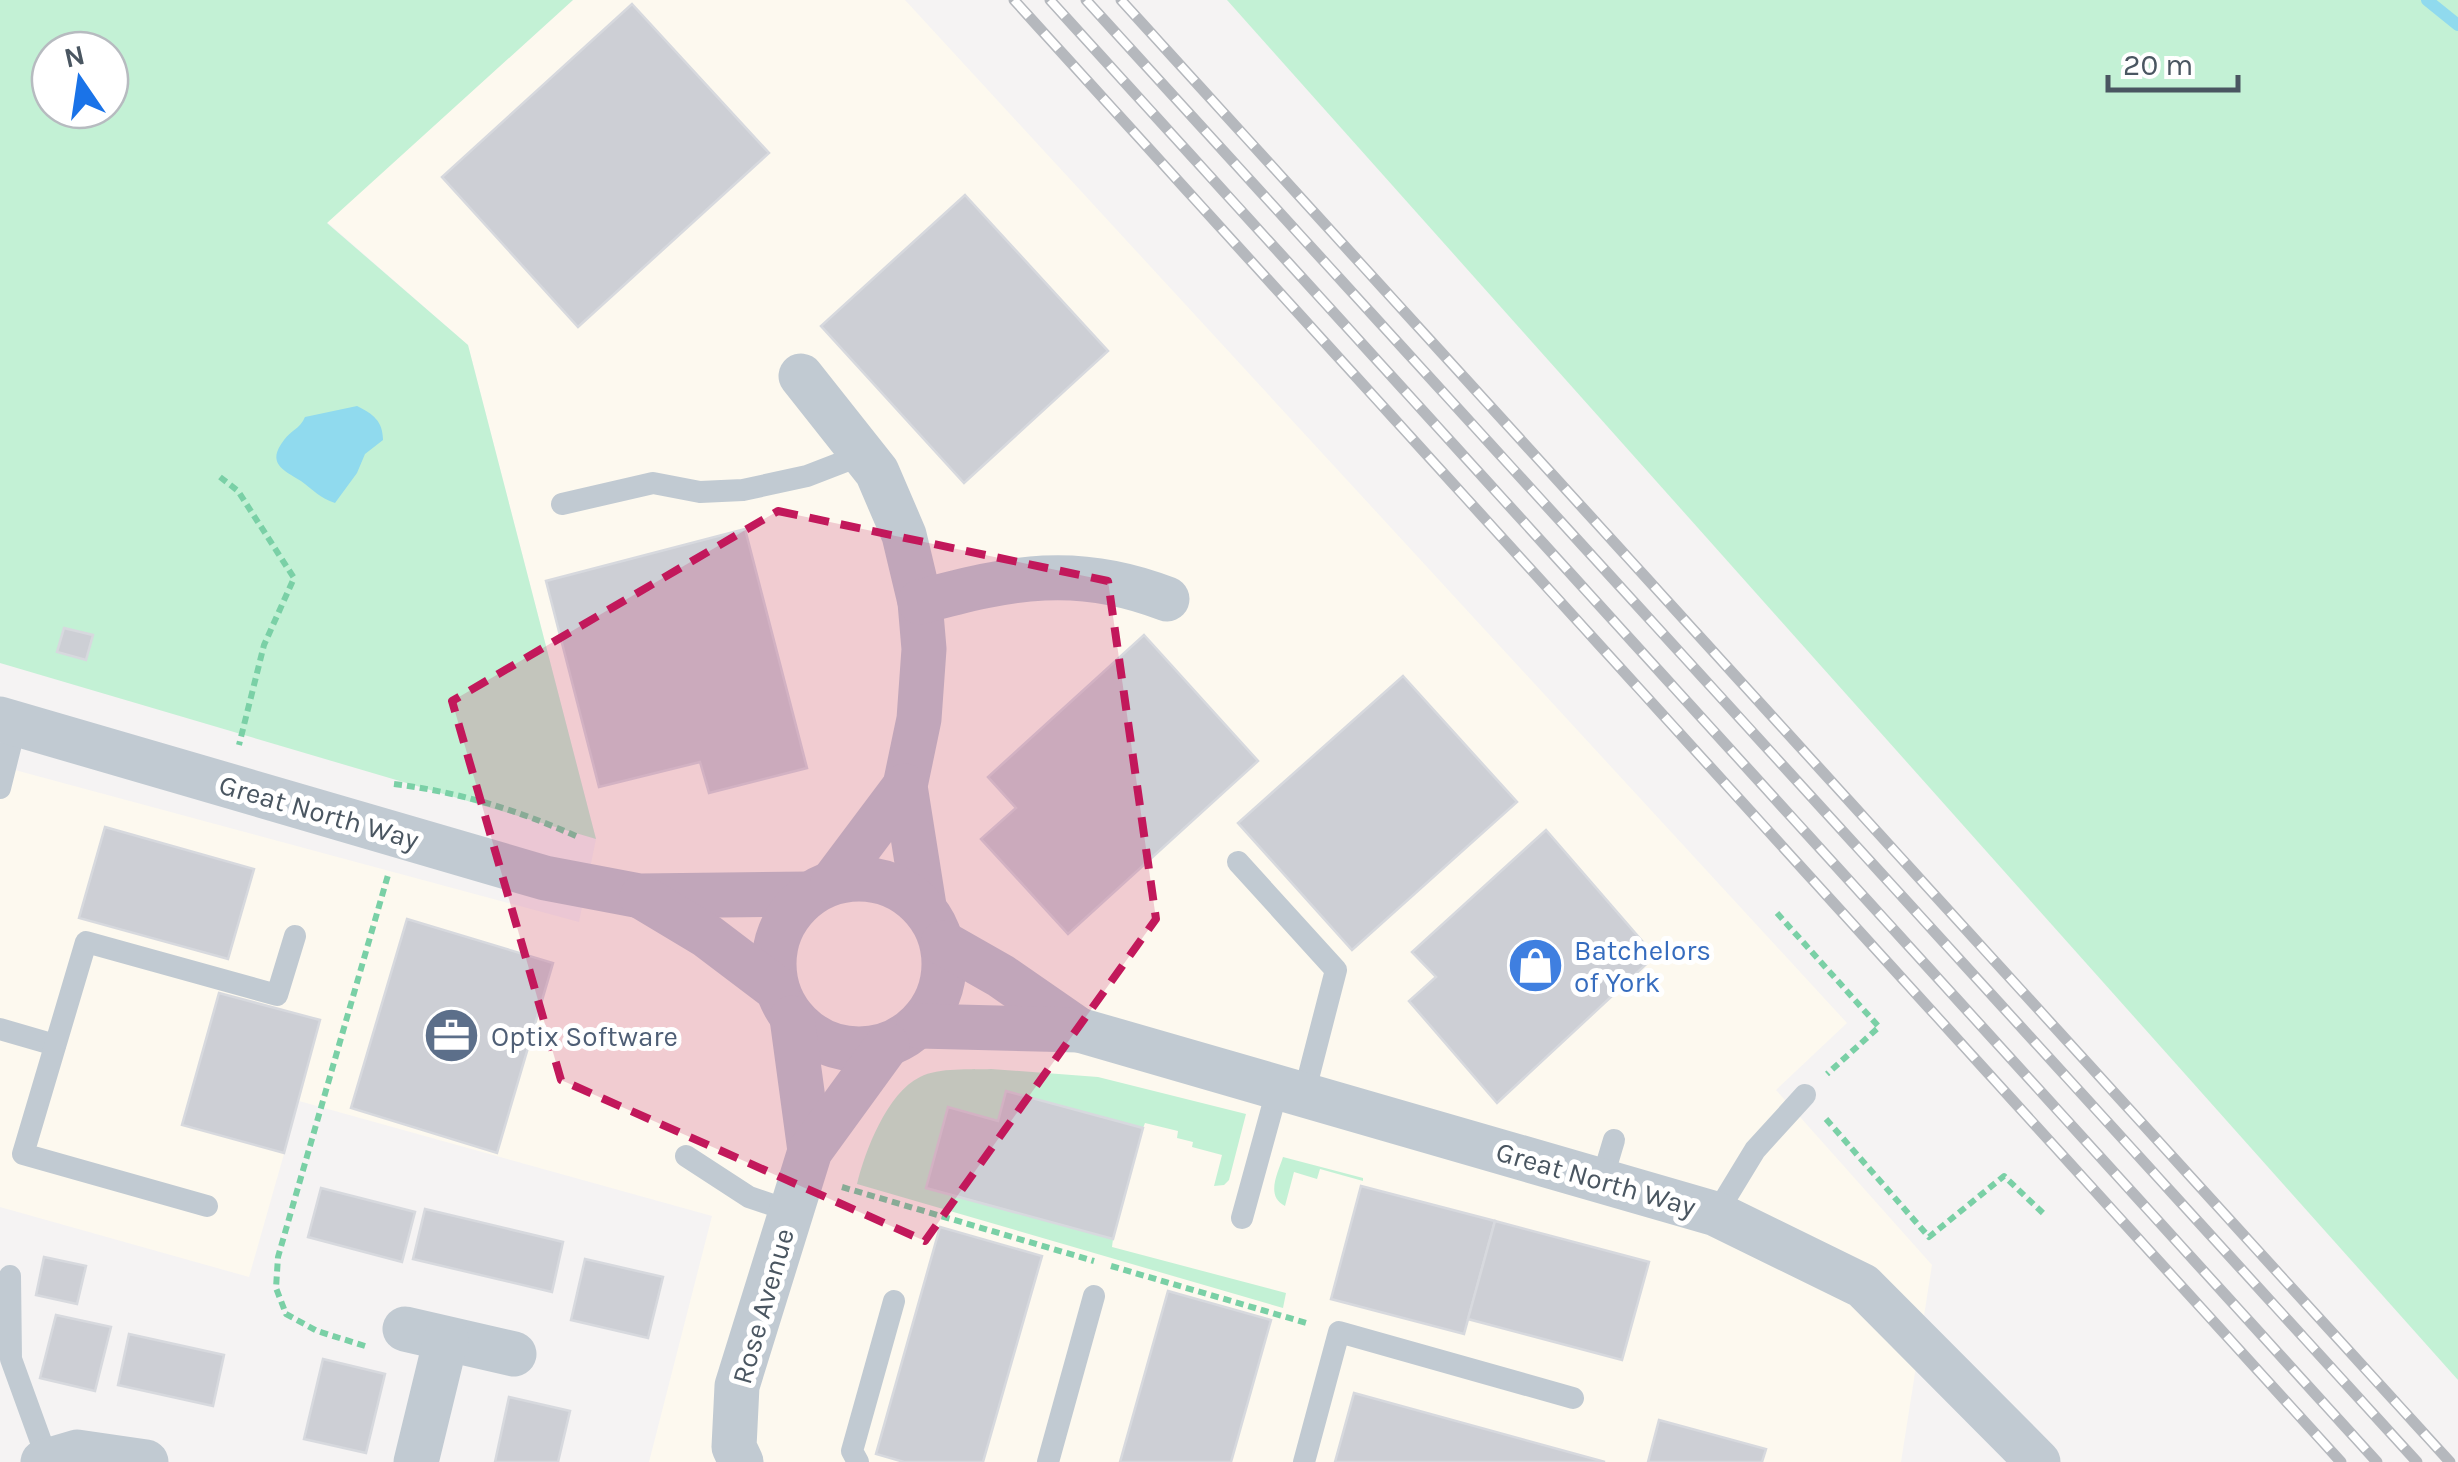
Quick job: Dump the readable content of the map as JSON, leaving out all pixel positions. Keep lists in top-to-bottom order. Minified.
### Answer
{"streets":{"street":["Great North Way","Rose Avenue"]},"crossings":[["Great North Way","Rose Avenue"]],"places":{"shop":["Batchelors of York"],"office":["Optix Software"]},"scale_bar":"20 m","north":"top"}
